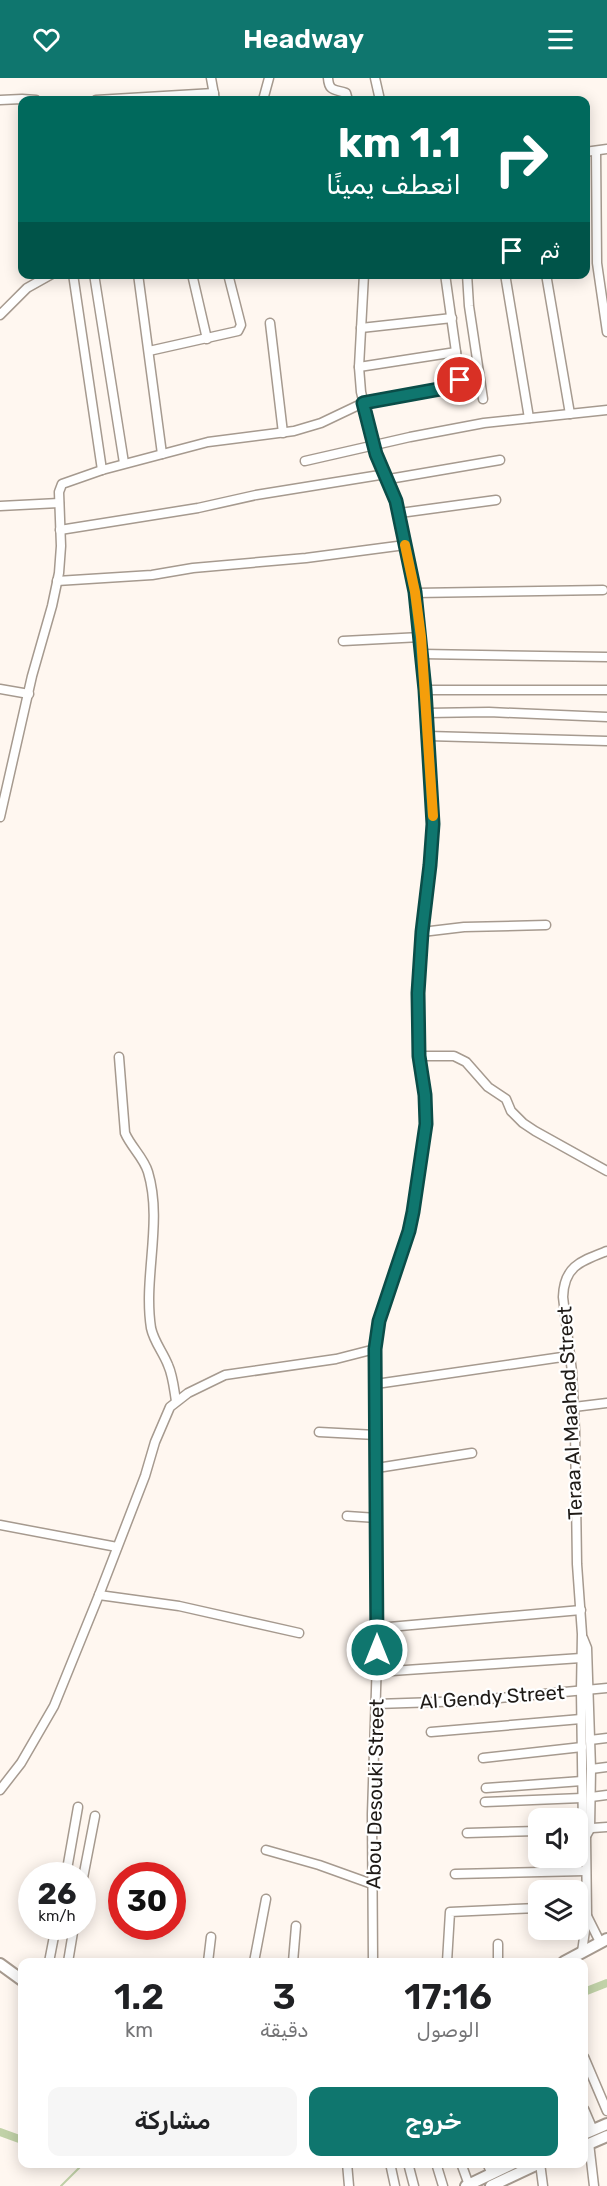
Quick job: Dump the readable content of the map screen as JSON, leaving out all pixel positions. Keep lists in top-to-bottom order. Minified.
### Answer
{"streets":{"street":["Teraa Al Maahad Street","Al Gendy Street","Abou Desouki Street"]},"crossings":[["Teraa Al Maahad Street","Al Gendy Street"],["Al Gendy Street","Abou Desouki Street"]],"page":{"header":"Headway","turn":["1.1 km","انعطف يمينًا"],"then":"ثم","speed":"26 km/h","limit":"30","eta":["17:16","الوصول","3","دقيقة","1.2","km"],"buttons":["خروج","مشاركة"]}}
